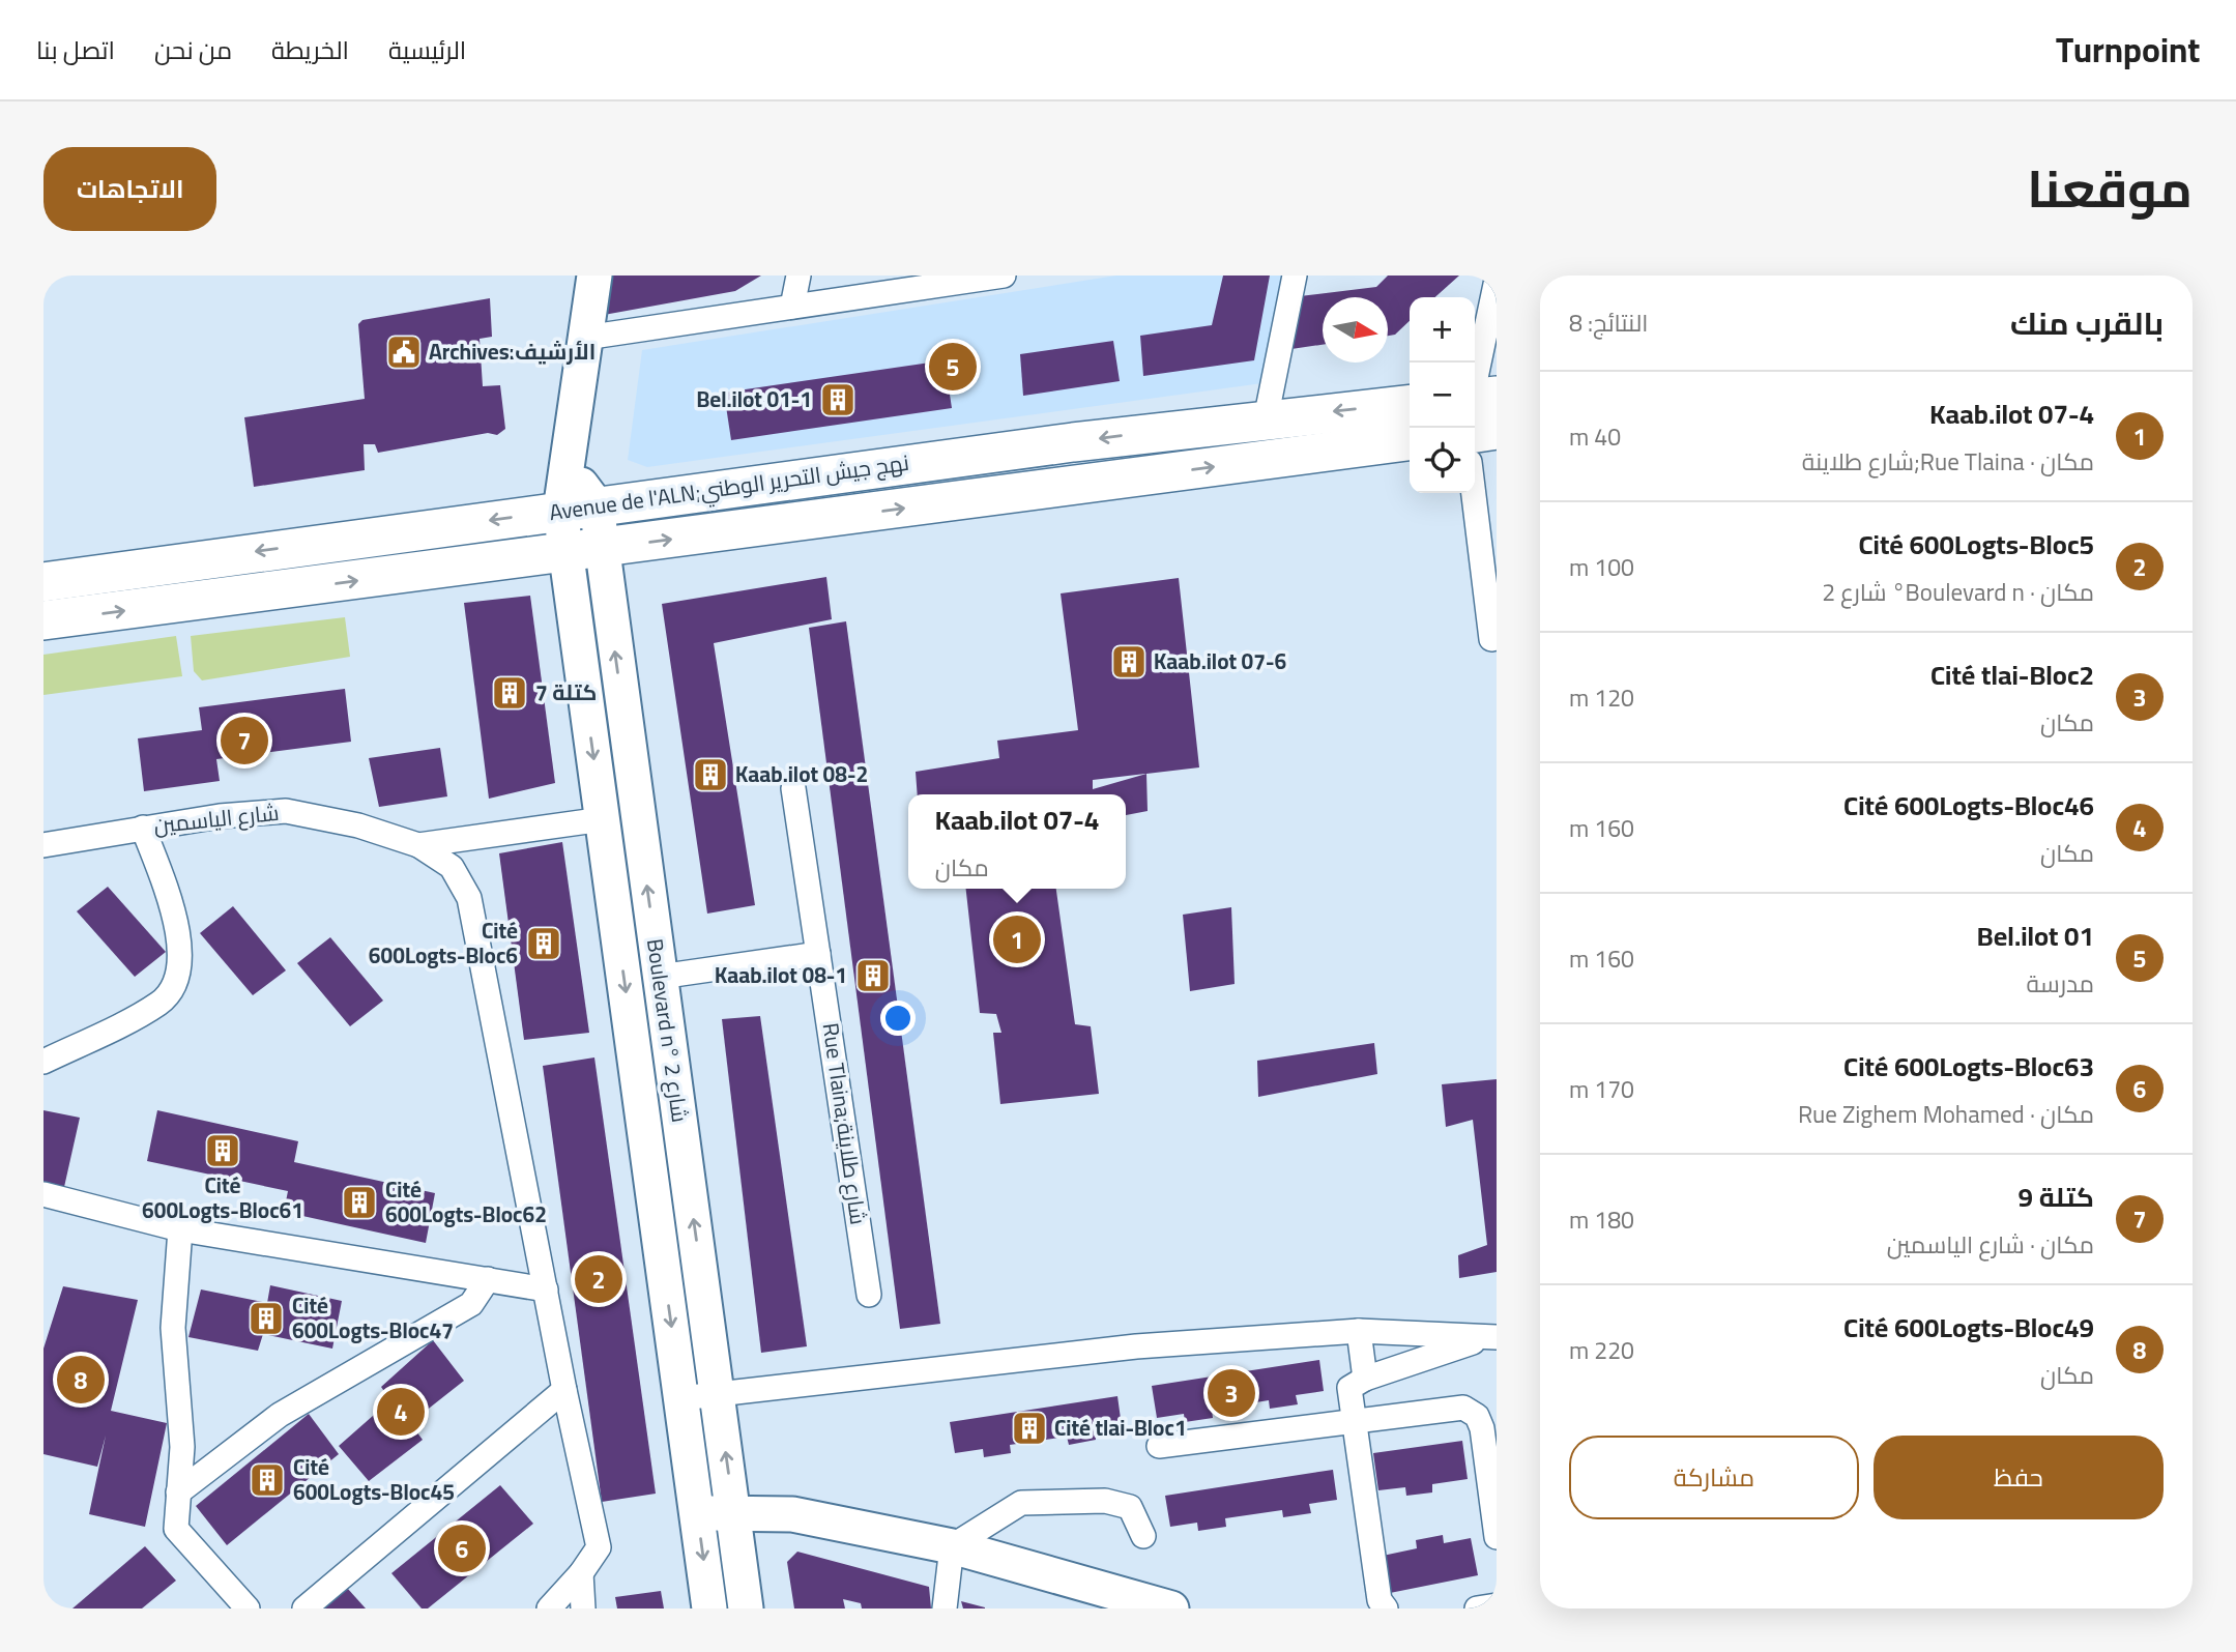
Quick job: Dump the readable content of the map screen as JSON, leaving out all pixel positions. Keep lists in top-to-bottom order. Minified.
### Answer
{"streets":{"main road":["Avenue de l'ALN;نهج جيش التحرير الوطني","Boulevard n° شارع 2"],"street":["شارع الياسمين","Rue Tlaina;شارع طلاينة"]},"crossings":[["Avenue de l'ALN;نهج جيش التحرير الوطني","Boulevard n° شارع 2"],["شارع الياسمين","Boulevard n° شارع 2"]],"places":{"public building":["Archives:الأرشيف"],"building":["Bel.ilot 01-1","Kaab.ilot 07-6","كتلة 7","Kaab.ilot 08-2","Cité 600Logts-Bloc6","Kaab.ilot 08-1","Cité 600Logts-Bloc61","Cité 600Logts-Bloc62","Cité 600Logts-Bloc47","Cité tlai-Bloc1","Cité 600Logts-Bloc45"]},"north":"right","page":{"header":"Turnpoint","nav":["الرئيسية","الخريطة","من نحن","اتصل بنا"],"title":"موقعنا","buttons":["الاتجاهات",["حفظ","مشاركة"]],"heading":["بالقرب منك","النتائج: 8"],"map_buttons":["+","−"],"pins":["5","7","1","2","8","3","4","6"],"list":[{"mark":"1","name":"Kaab.ilot 07-4","note":"مكان · Rue Tlaina;شارع طلاينة","value":"40 m"},{"mark":"2","name":"Cité 600Logts-Bloc5","note":"مكان · Boulevard n° شارع 2","value":"100 m"},{"mark":"3","name":"Cité tlai-Bloc2","note":"مكان","value":"120 m"},{"mark":"4","name":"Cité 600Logts-Bloc46","note":"مكان","value":"160 m"},{"mark":"5","name":"Bel.ilot 01","note":"مدرسة","value":"160 m"},{"mark":"6","name":"Cité 600Logts-Bloc63","note":"مكان · Rue Zighem Mohamed","value":"170 m"},{"mark":"7","name":"كتلة 9","note":"مكان · شارع الياسمين","value":"180 m"},{"mark":"8","name":"Cité 600Logts-Bloc49","note":"مكان","value":"220 m"}],"popup":["Kaab.ilot 07-4","مكان"]}}
